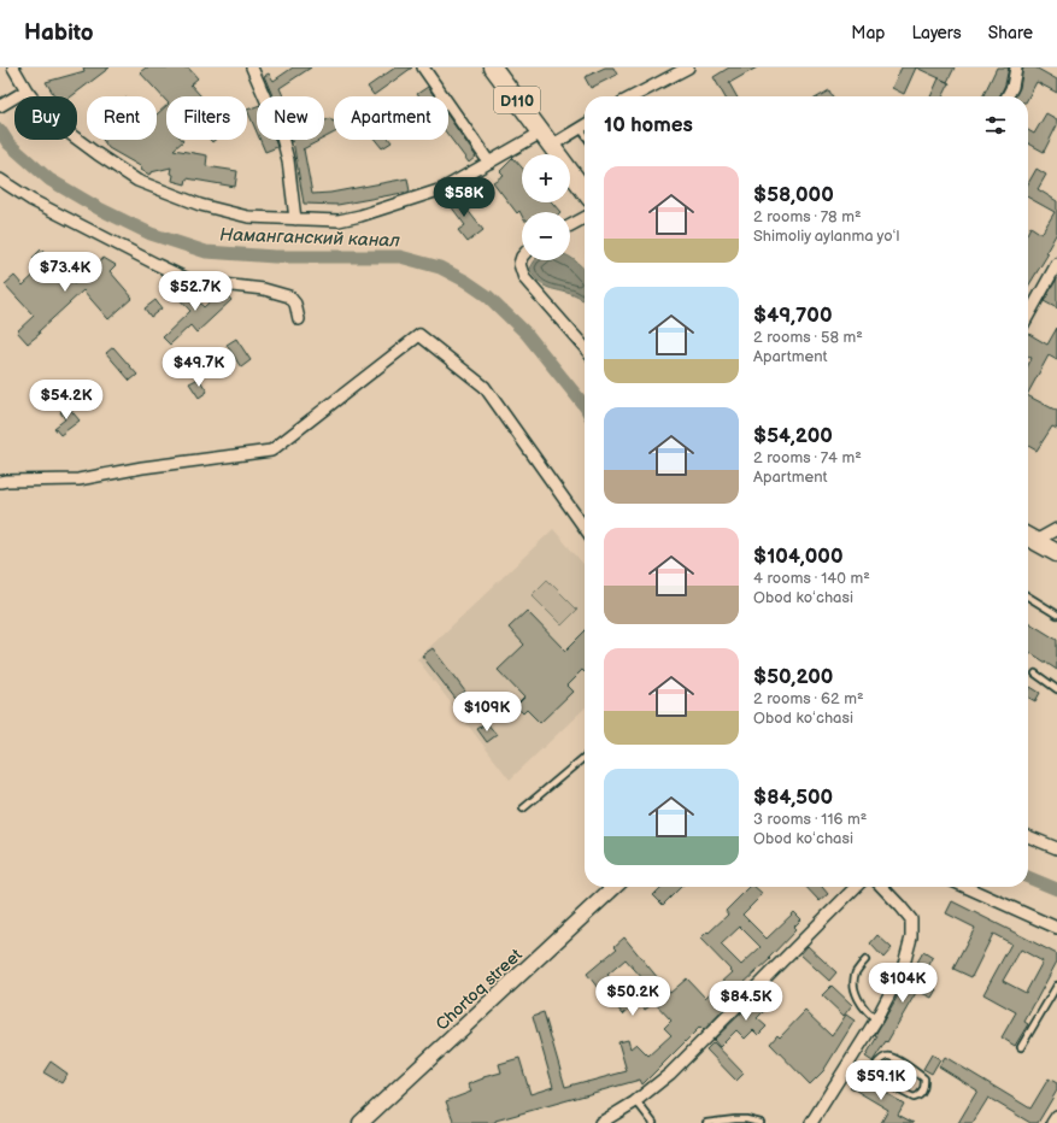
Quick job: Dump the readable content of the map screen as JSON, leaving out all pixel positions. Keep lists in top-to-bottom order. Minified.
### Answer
{"streets":{"main road":["D110","Chortoq street"]},"water":["Наманганский канал"],"page":{"header":"Habito","nav":["Map","Layers","Share"],"chip":["Buy","Rent","Filters","New","Apartment"],"heading":"10 homes","map_buttons":["+","−"],"list":[{"name":"$58,000","note":"2 rooms · 78 m² · Shimoliy aylanma yoʻl"},{"name":"$49,700","note":"2 rooms · 58 m² · Apartment"},{"name":"$54,200","note":"2 rooms · 74 m² · Apartment"},{"name":"$104,000","note":"4 rooms · 140 m² · Obod koʻchasi"},{"name":"$50,200","note":"2 rooms · 62 m² · Obod koʻchasi"},{"name":"$84,500","note":"3 rooms · 116 m² · Obod koʻchasi"}],"price":["$58K","$73.4K","$52.7K","$49.7K","$54.2K","$109K","$104K","$50.2K","$84.5K","$59.1K"]}}
